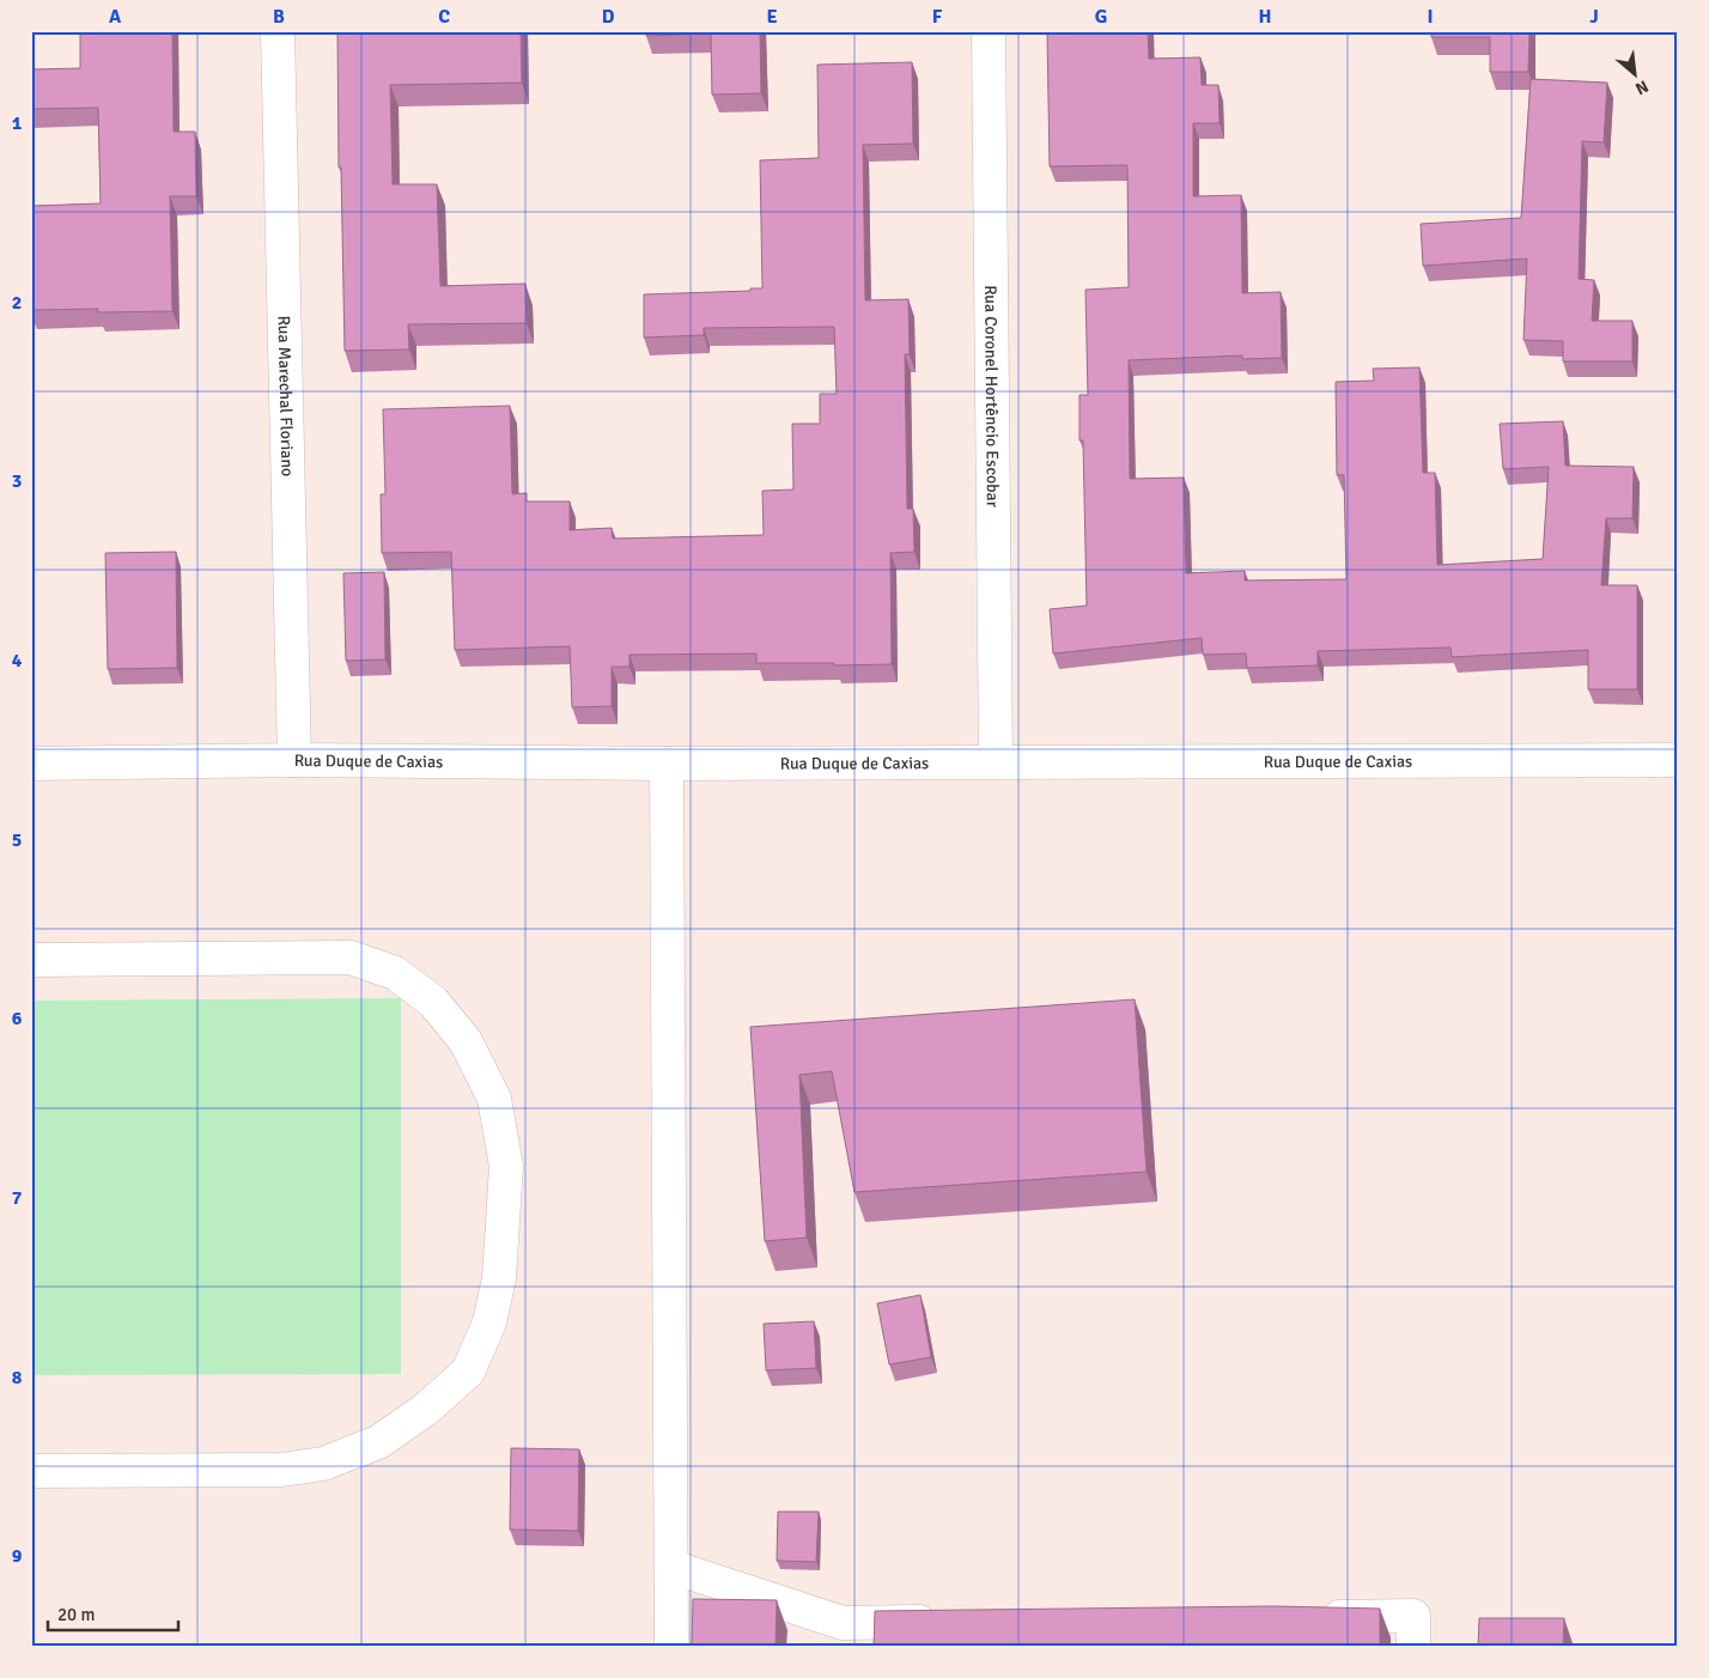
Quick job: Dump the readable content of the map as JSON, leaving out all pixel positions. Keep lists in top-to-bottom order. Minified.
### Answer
{"streets":{"street":["Rua Marechal Floriano","Rua Coronel Hortêncio Escobar","Rua Duque de Caxias"]},"crossings":[["Rua Marechal Floriano","Rua Duque de Caxias"],["Rua Coronel Hortêncio Escobar","Rua Duque de Caxias"]],"scale_bar":"20 m","north":"bottom right","grid":{"columns":["A","B","C","D","E","F","G","H","I","J"],"rows":["1","2","3","4","5","6","7","8","9"]}}
